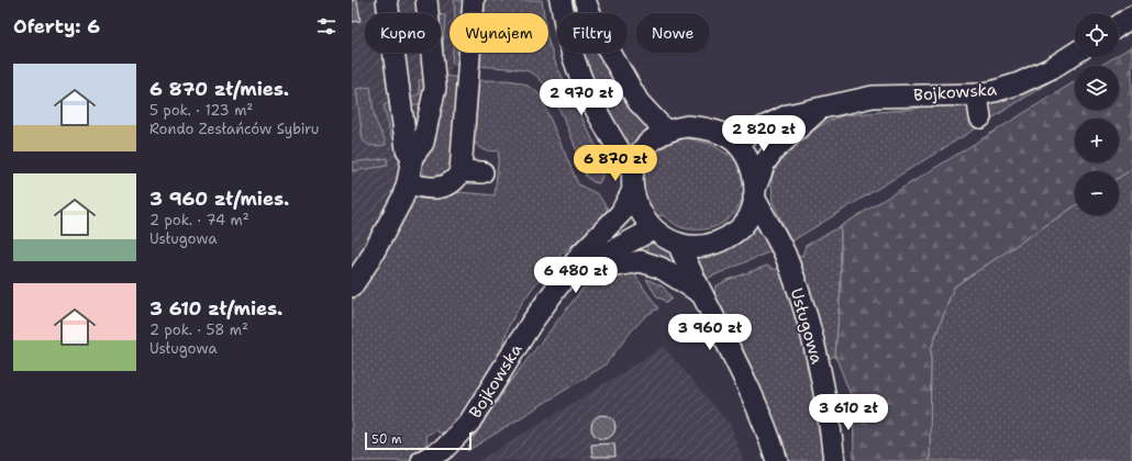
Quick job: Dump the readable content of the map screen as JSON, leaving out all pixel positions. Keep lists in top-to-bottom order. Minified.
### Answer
{"streets":{"street":["Bojkowska","Usługowa"]},"crossings":[["Bojkowska","Usługowa"]],"scale_bar":"50 m","page":{"heading":"Oferty: 6","map_buttons":["+","−"],"chip":["Kupno","Wynajem","Filtry","Nowe"],"list":[{"name":"6 870 zł/mies.","note":"5 pok. · 123 m² · Rondo Zesłańców Sybiru"},{"name":"3 960 zł/mies.","note":"2 pok. · 74 m² · Usługowa"},{"name":"3 610 zł/mies.","note":"2 pok. · 58 m² · Usługowa"}],"price":["2 970 zł","2 820 zł","6 870 zł","6 480 zł","3 960 zł","3 610 zł"],"scale":"50 m"}}
